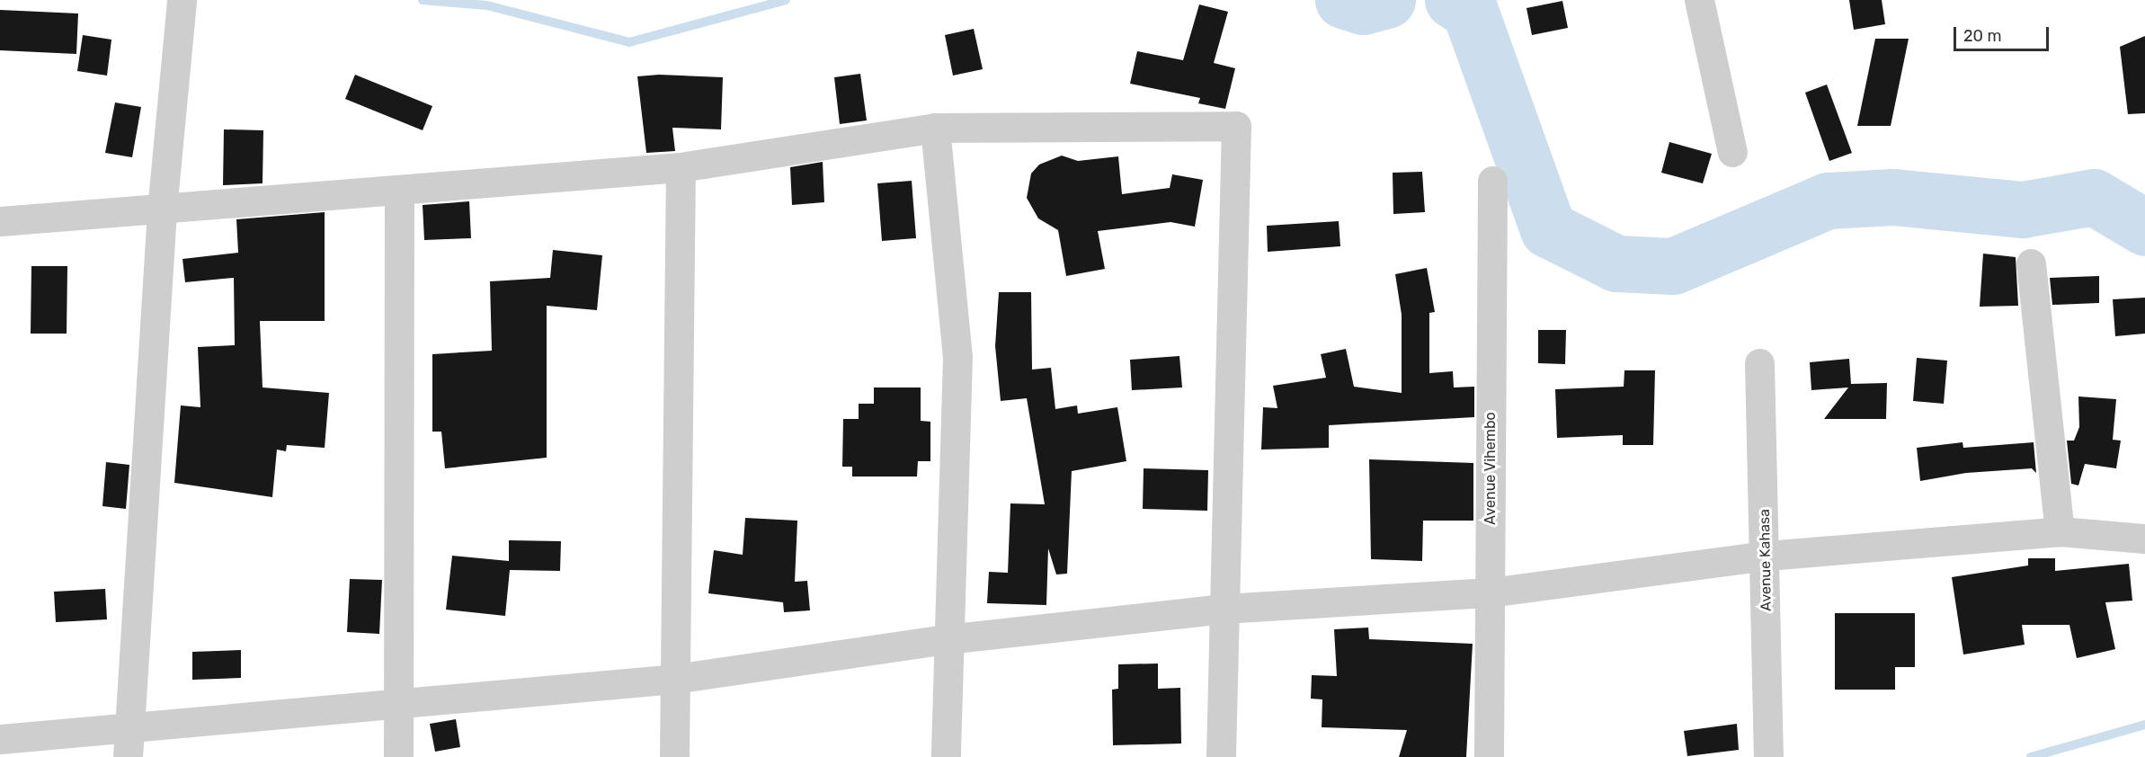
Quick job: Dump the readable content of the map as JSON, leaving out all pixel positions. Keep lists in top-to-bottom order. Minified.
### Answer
{"streets":{"street":["Avenue Vihembo","Avenue Kahasa"]},"scale_bar":"20 m"}
